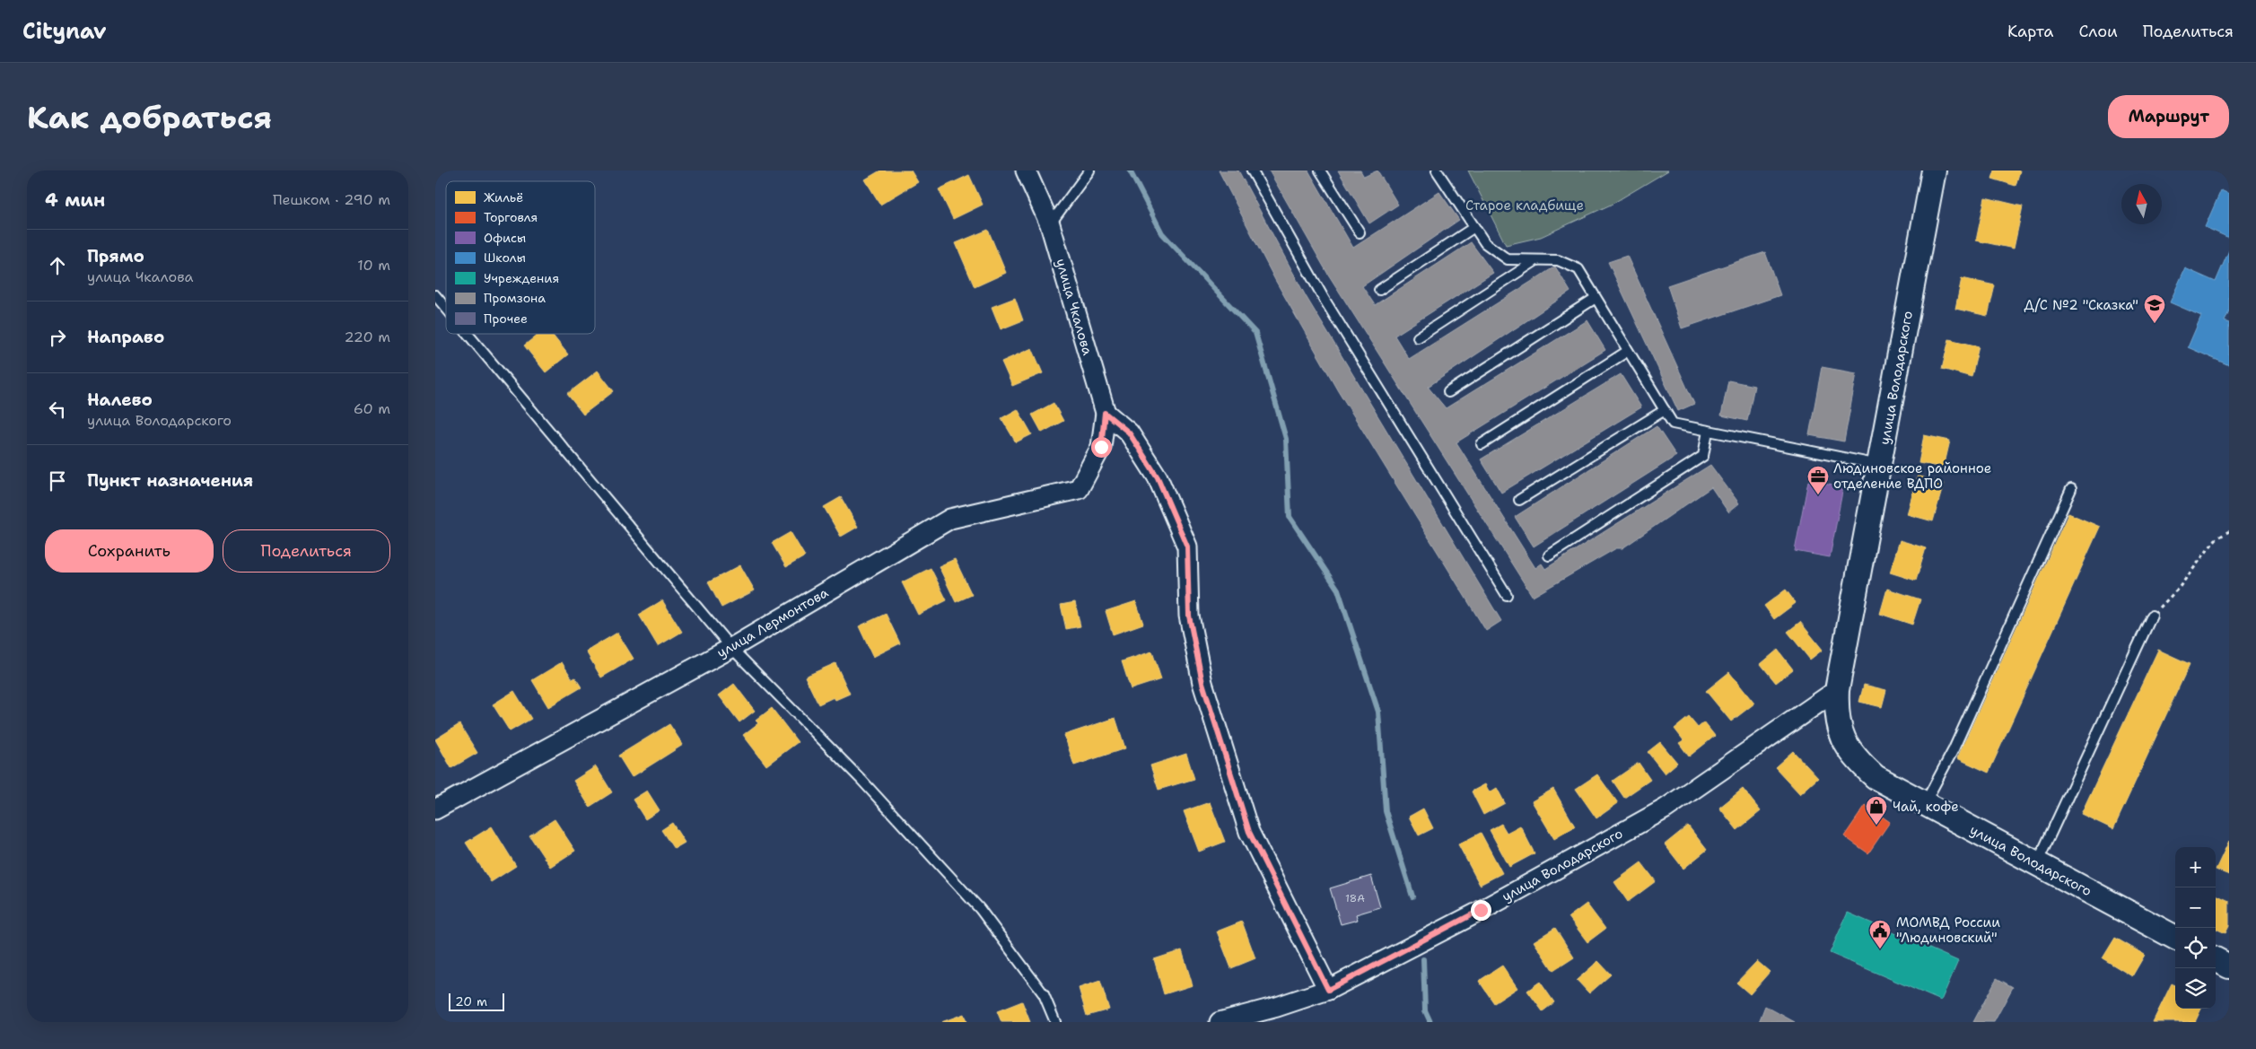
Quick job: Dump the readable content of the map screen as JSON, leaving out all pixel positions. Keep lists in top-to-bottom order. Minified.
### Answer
{"streets":{"street":["улица Чкалова","улица Володарского","улица Лермонтова"]},"crossings":[["улица Чкалова","улица Лермонтова"]],"parks":["Старое кладбище"],"places":{"school or university":["Д/С №2 \"Сказка\""],"office":["Людиновское районное отделение ВДПО"],"shop":["Чай, кофе"],"public building":["МОМВД России \"Людиновский\""]},"house_numbers":["18А"],"legend":["Жильё","Торговля","Офисы","Школы","Учреждения","Промзона","Прочее"],"scale_bar":"20 m","north":"top","page":{"header":"Citynav","nav":["Карта","Слои","Поделиться"],"buttons":["Маршрут",["Сохранить","Поделиться"]],"title":"Как добраться","heading":["4 мин","Пешком · 290 m"],"list":[["Прямо","улица Чкалова","10 m"],["Направо","220 m"],["Налево","улица Володарского","60 m"],"Пункт назначения"],"map_buttons":["+","−"],"scale":"20 m"}}
